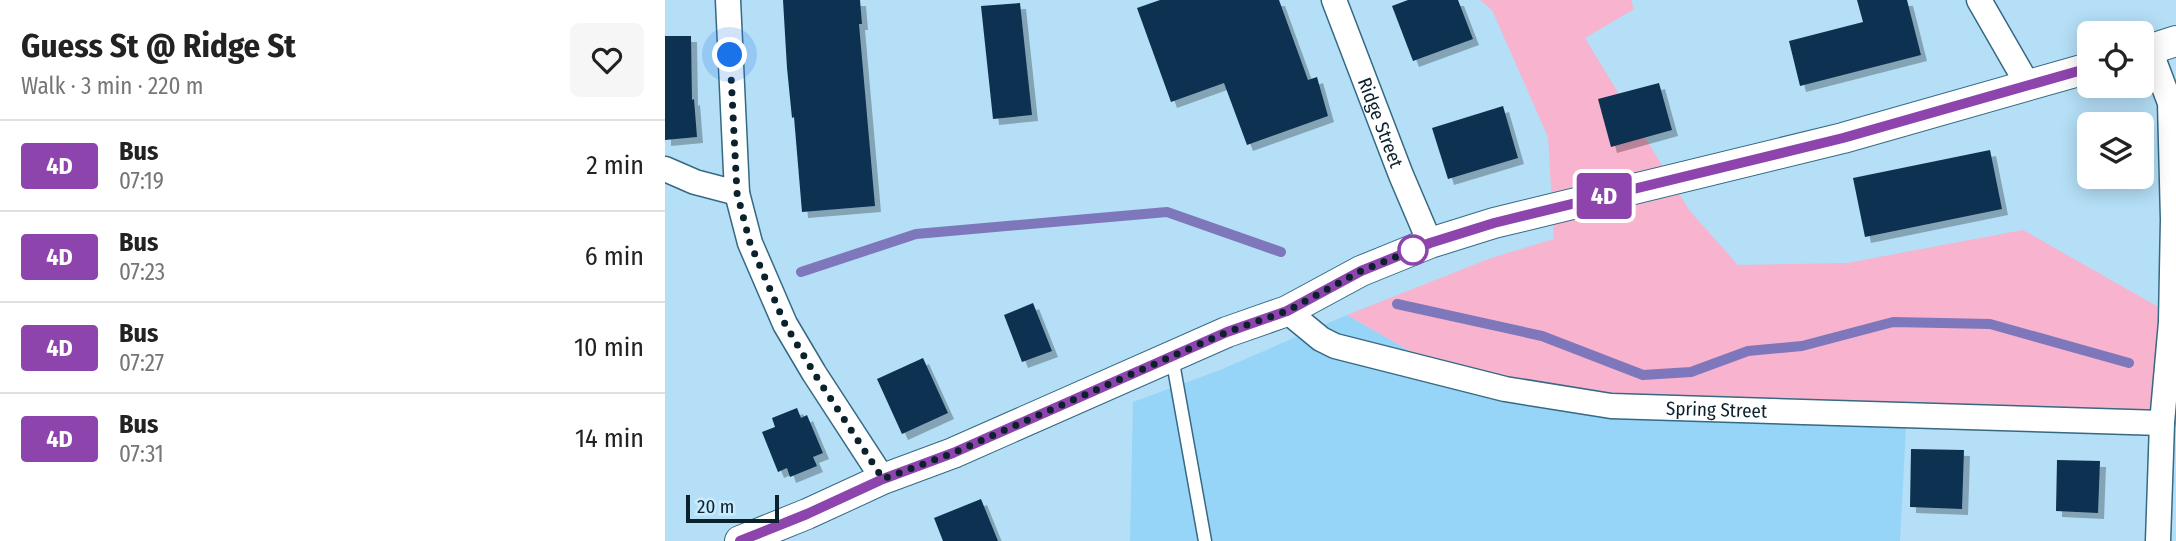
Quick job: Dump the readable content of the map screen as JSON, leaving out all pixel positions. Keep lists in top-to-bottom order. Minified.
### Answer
{"streets":{"street":["Ridge Street","Spring Street"]},"lines":["bus line 4D"],"scale_bar":"20 m","page":{"heading":["Guess St @ Ridge St","Walk · 3 min · 220 m"],"on_map":"4D","list":[{"mark":"4D","name":"Bus","note":"07:19","value":"2 min"},{"mark":"4D","name":"Bus","note":"07:23","value":"6 min"},{"mark":"4D","name":"Bus","note":"07:27","value":"10 min"},{"mark":"4D","name":"Bus","note":"07:31","value":"14 min"}],"scale":"20 m"}}
